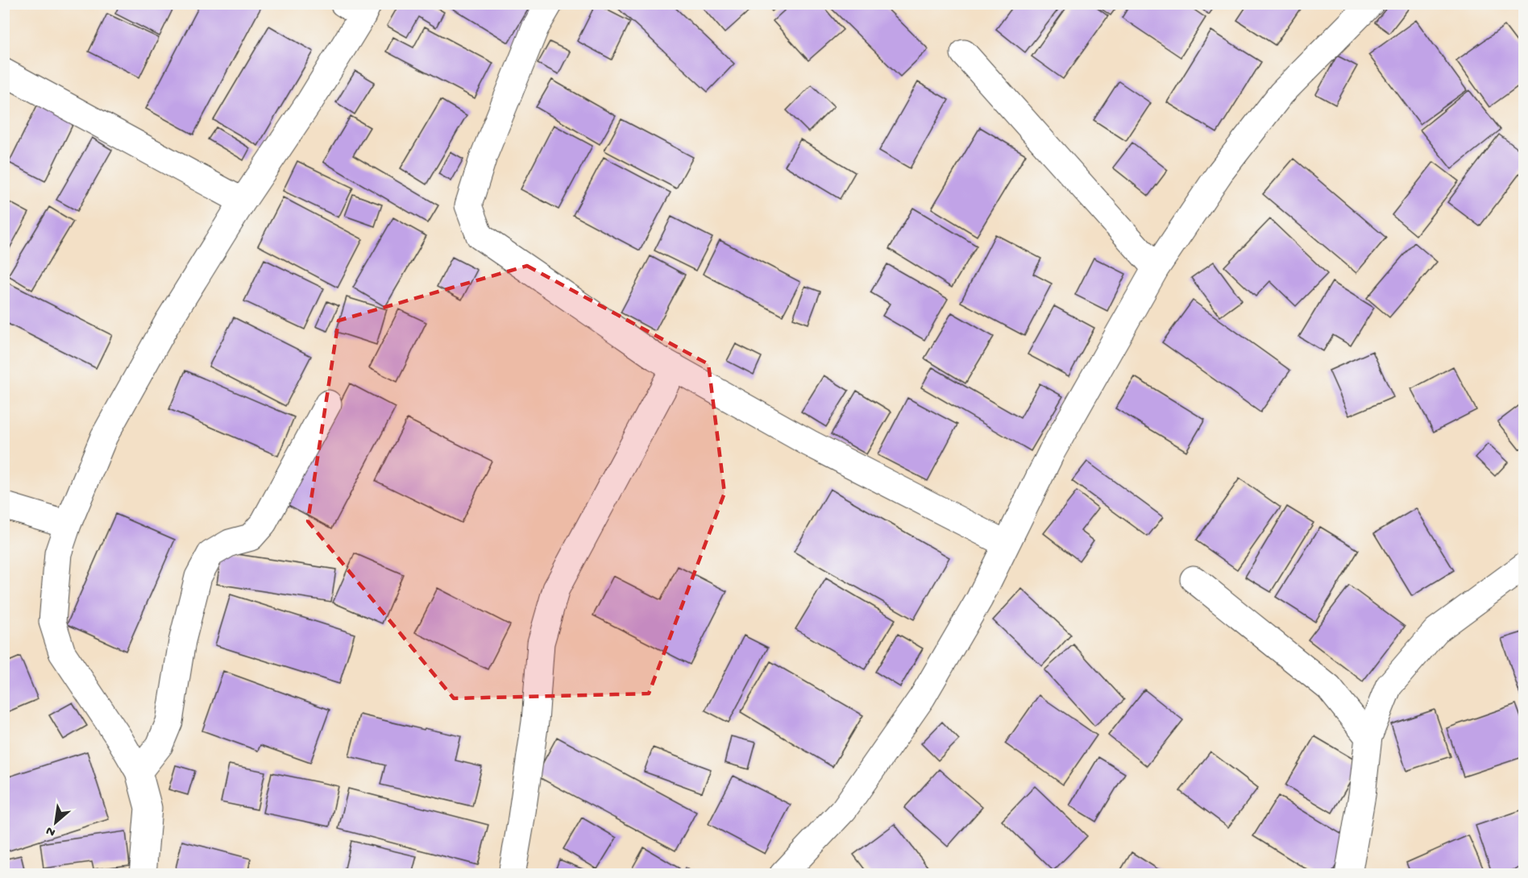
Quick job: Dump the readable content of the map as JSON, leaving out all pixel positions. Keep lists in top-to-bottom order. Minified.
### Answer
{"north":"bottom left"}
